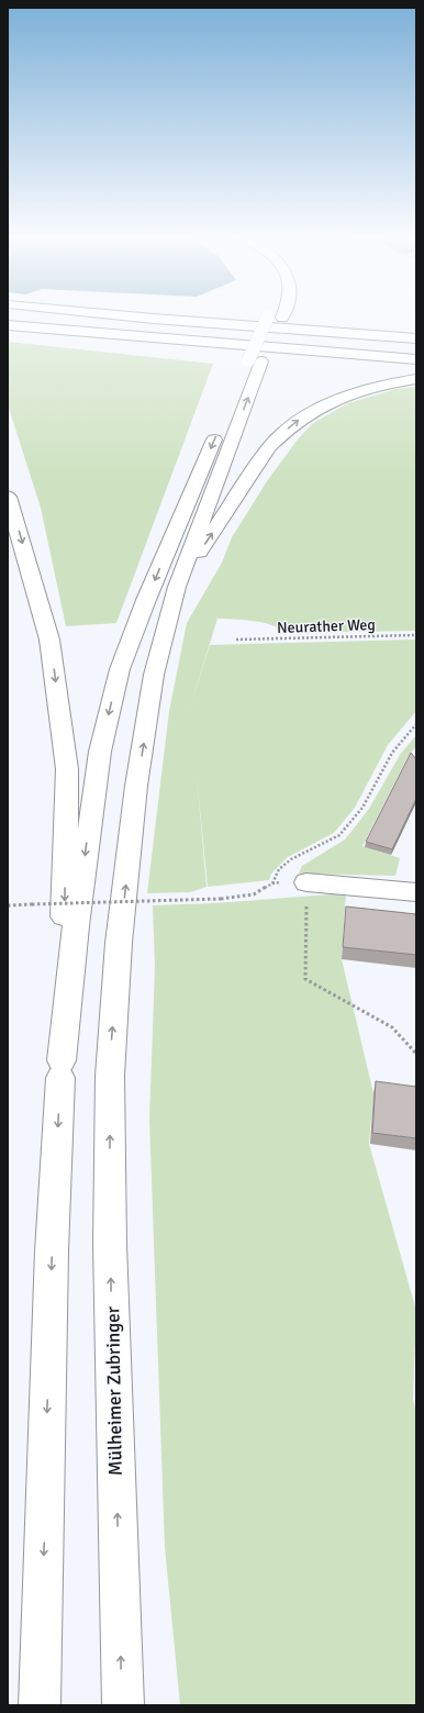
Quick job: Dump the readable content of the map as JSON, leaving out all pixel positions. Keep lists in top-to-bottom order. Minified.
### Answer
{"streets":{"main road":["Mülheimer Zubringer"],"path":["Neurather Weg"]}}
